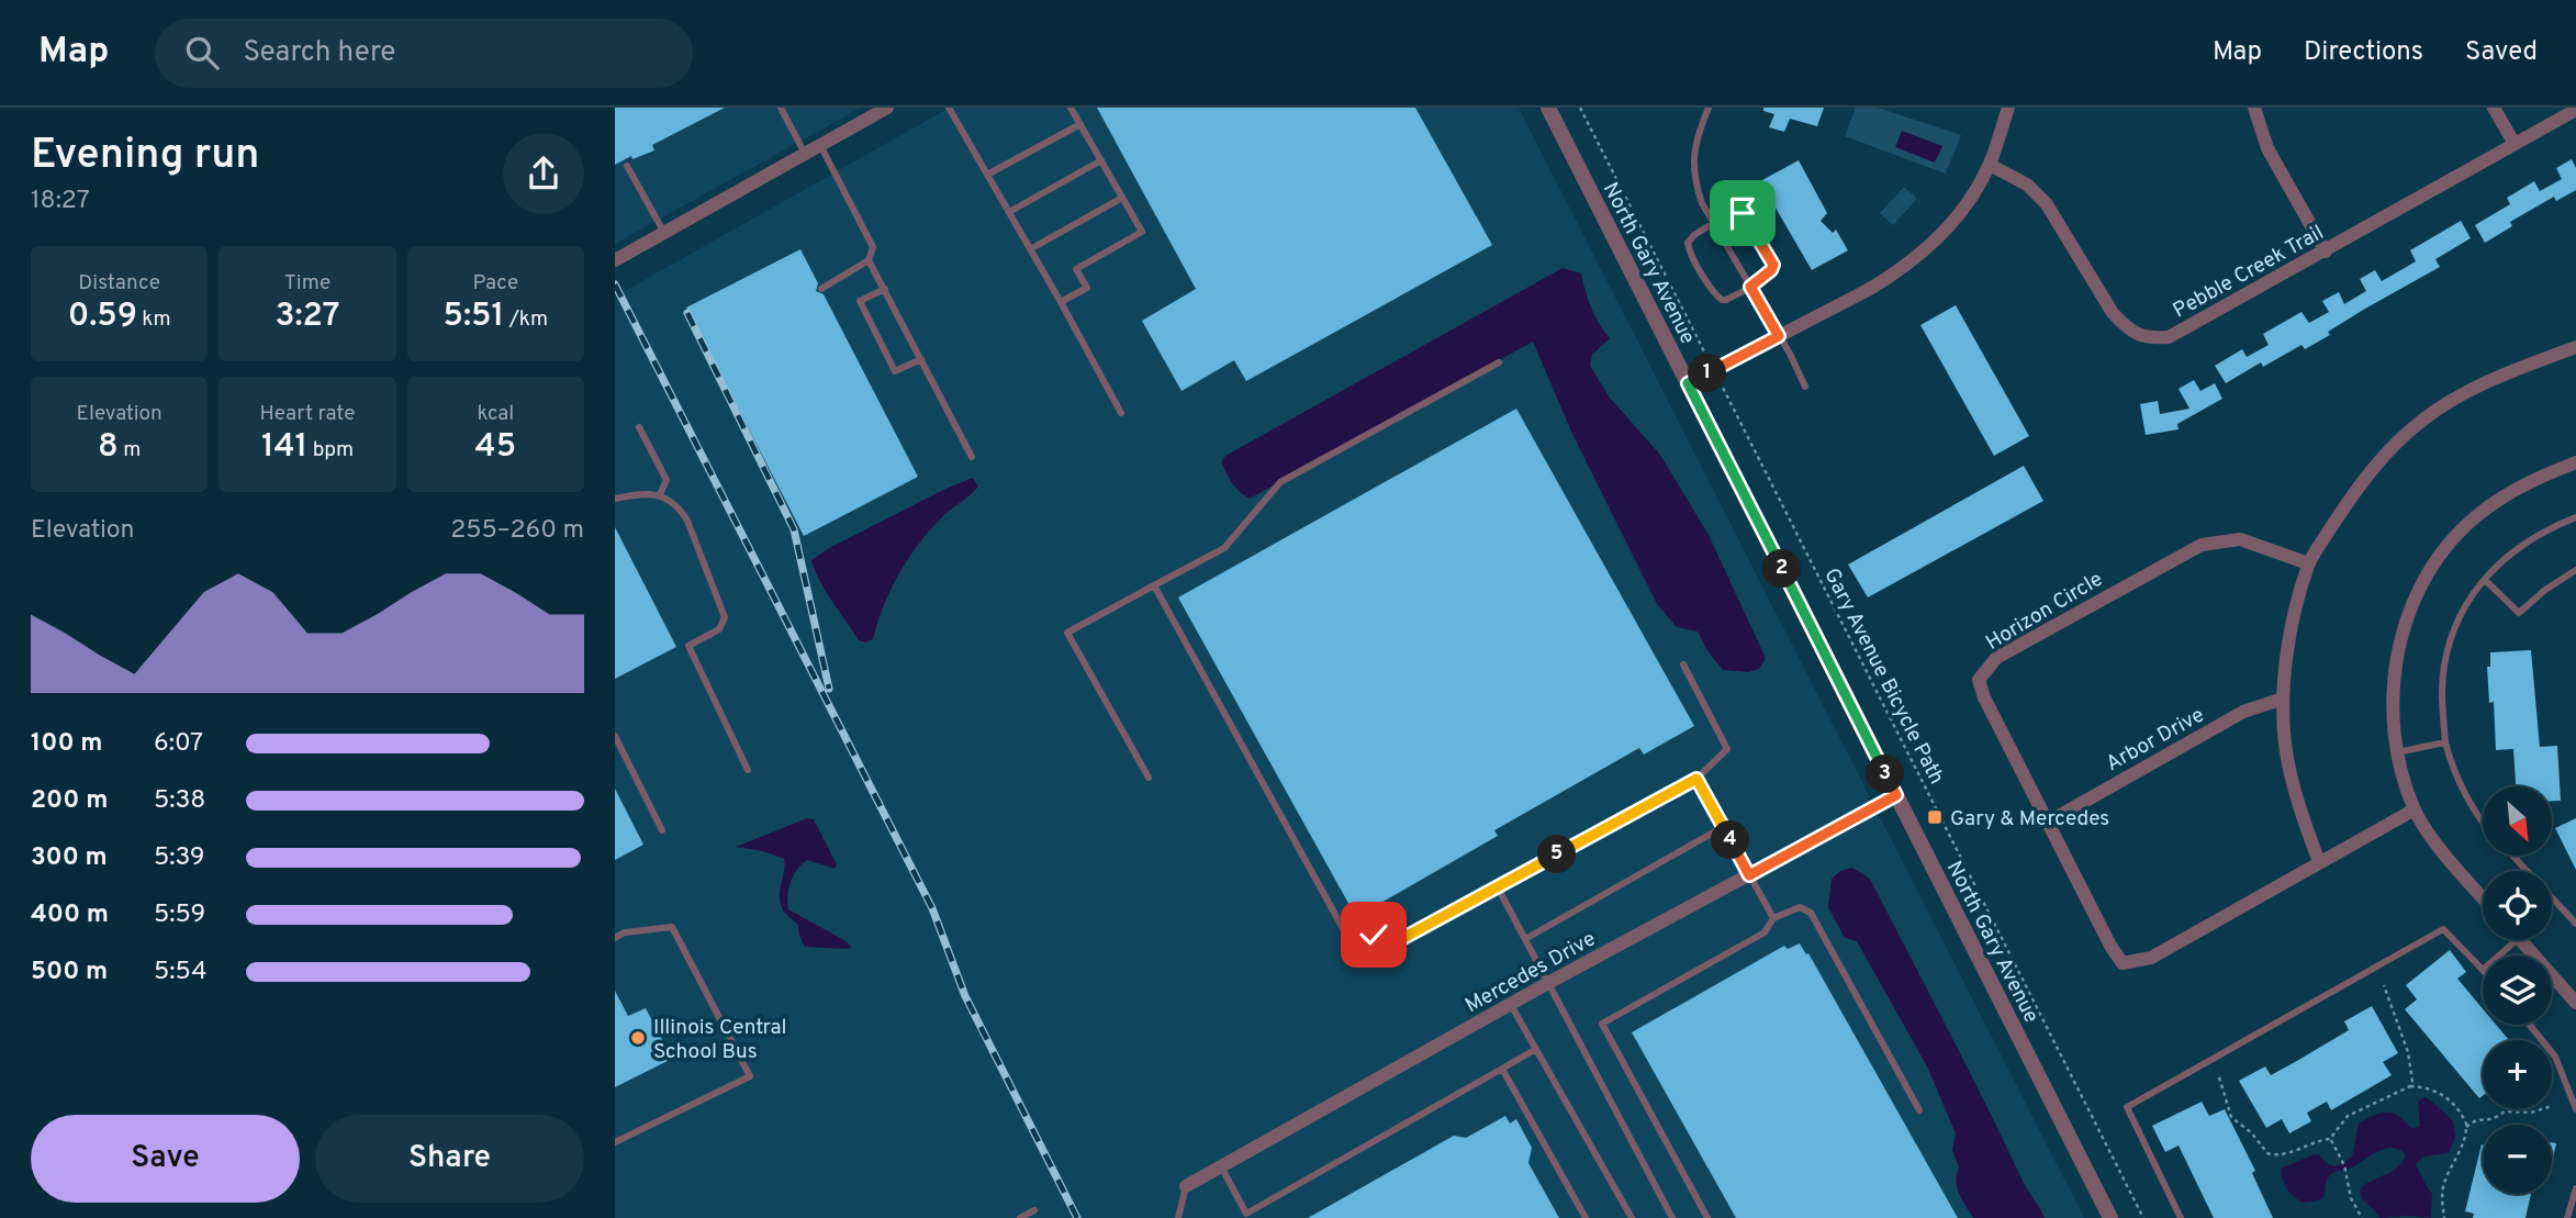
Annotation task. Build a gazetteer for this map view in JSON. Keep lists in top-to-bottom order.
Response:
{
  "streets": {
    "street": [
      "North Gary Avenue",
      "Pebble Creek Trail",
      "Horizon Circle",
      "Arbor Drive",
      "Mercedes Drive"
    ],
    "path": ["Gary Avenue Bicycle Path"]
  },
  "crossings": [
    ["North Gary Avenue", "Mercedes Drive"],
    ["Horizon Circle", "Arbor Drive"]
  ],
  "places": {
    "transit": ["Gary & Mercedes"],
    "other": ["Illinois Central School Bus"]
  },
  "north": "bottom right",
  "page": {
    "header": "Map",
    "search": "Search here",
    "nav": ["Map", "Directions", "Saved"],
    "heading": ["Evening run", "18:27"],
    "stats": [
      ["Distance", "0.59 km"],
      ["Time", "3:27"],
      ["Pace", "5:51 /km"],
      ["Elevation", "8 m"],
      ["Heart rate", "141 bpm"],
      ["kcal", "45"]
    ],
    "pins": [
      "1",
      "2",
      "3",
      "4",
      "5"
    ],
    "chart": ["Elevation", "255–260 m"],
    "list": [
      {
        "name": "100 m",
        "note": "6:07"
      },
      {
        "name": "200 m",
        "note": "5:38"
      },
      {
        "name": "300 m",
        "note": "5:39"
      },
      {
        "name": "400 m",
        "note": "5:59"
      },
      {
        "name": "500 m",
        "note": "5:54"
      }
    ],
    "map_buttons": ["+", "−"],
    "buttons": ["Save", "Share"]
  }
}
